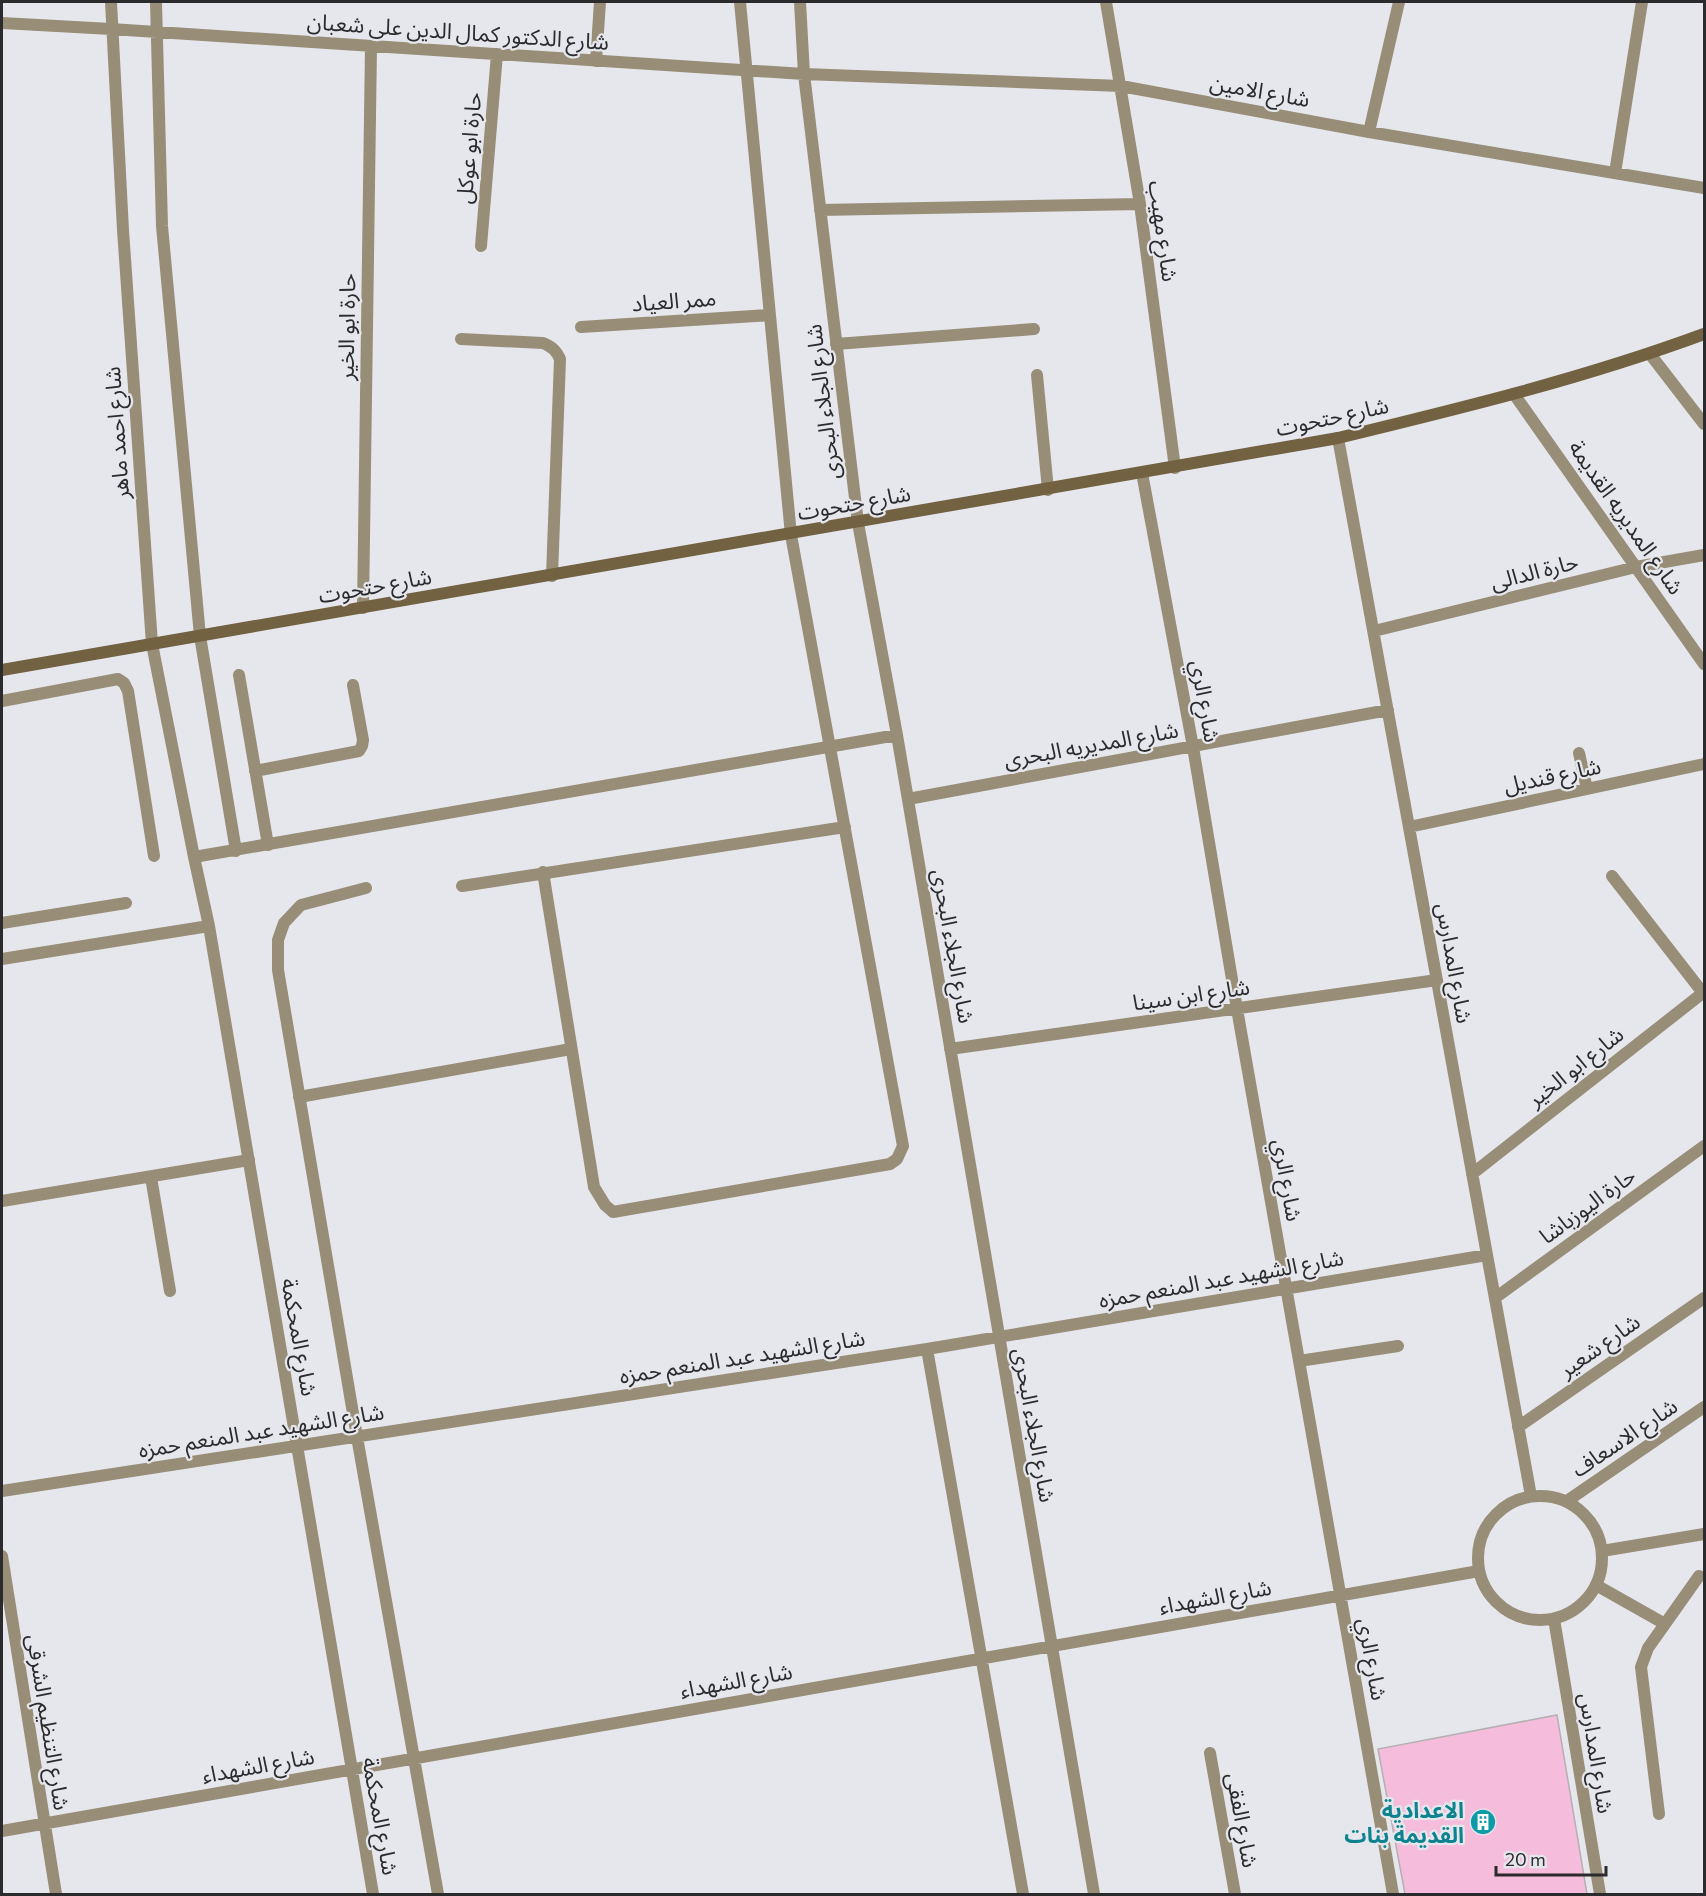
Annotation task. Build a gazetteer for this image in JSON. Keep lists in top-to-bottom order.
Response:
{
  "streets": {
    "main road": ["شارع حتحوت"],
    "street": [
      "شارع الدكتور كمال الدين على شعبان",
      "شارع الامين",
      "حارة ابو عوكل",
      "شارع مهيب",
      "ممر العياد",
      "حارة ابو الخير",
      "شارع الجلاء البحرى",
      "شارع احمد ماهر",
      "شارع المديريه القديمة",
      "حارة الدالى",
      "شارع الري",
      "شارع المديريه البحرى",
      "شارع قنديل",
      "شارع المدارس",
      "شارع ابن سينا",
      "شارع ابو الخير",
      "حارة اليوزباشا",
      "شارع الشهيد عبد المنعم حمزه",
      "شارع المحكمة",
      "شارع شعير",
      "شارع الاسعاف",
      "شارع الشهداء",
      "شارع التنظيم الشرقى",
      "شارع الفقى"
    ]
  },
  "crossings": [
    ["شارع الدكتور كمال الدين على شعبان", "شارع الامين"],
    ["شارع الدكتور كمال الدين على شعبان", "حارة ابو عوكل"],
    ["شارع الدكتور كمال الدين على شعبان", "حارة ابو الخير"],
    ["شارع الدكتور كمال الدين على شعبان", "شارع الجلاء البحرى"],
    ["شارع الدكتور كمال الدين على شعبان", "شارع احمد ماهر"],
    ["شارع الامين", "شارع مهيب"],
    ["شارع الامين", "شارع الجلاء البحرى"],
    ["شارع مهيب", "شارع حتحوت"],
    ["ممر العياد", "شارع الجلاء البحرى"],
    ["حارة ابو الخير", "شارع حتحوت"],
    ["شارع الجلاء البحرى", "شارع حتحوت"],
    ["شارع الجلاء البحرى", "شارع المديريه البحرى"],
    ["شارع الجلاء البحرى", "شارع ابن سينا"],
    ["شارع الجلاء البحرى", "شارع الشهيد عبد المنعم حمزه"],
    ["شارع الجلاء البحرى", "شارع الشهداء"],
    ["شارع حتحوت", "شارع احمد ماهر"],
    ["شارع حتحوت", "شارع المديريه القديمة"],
    ["شارع حتحوت", "شارع الري"],
    ["شارع حتحوت", "شارع المدارس"],
    ["شارع احمد ماهر", "شارع المحكمة"],
    ["شارع المديريه القديمة", "حارة الدالى"],
    ["حارة الدالى", "شارع المدارس"],
    ["شارع الري", "شارع المديريه البحرى"],
    ["شارع الري", "شارع ابن سينا"],
    ["شارع الري", "شارع الشهيد عبد المنعم حمزه"],
    ["شارع الري", "شارع الشهداء"],
    ["شارع المديريه البحرى", "شارع المدارس"],
    ["شارع قنديل", "شارع المدارس"],
    ["شارع المدارس", "شارع ابن سينا"],
    ["شارع المدارس", "شارع ابو الخير"],
    ["شارع المدارس", "حارة اليوزباشا"],
    ["شارع المدارس", "شارع الشهيد عبد المنعم حمزه"],
    ["شارع المدارس", "شارع شعير"],
    ["شارع المدارس", "شارع الاسعاف"],
    ["شارع المدارس", "شارع الشهداء"],
    ["شارع الشهيد عبد المنعم حمزه", "شارع المحكمة"],
    ["شارع المحكمة", "شارع الشهداء"],
    ["شارع الاسعاف", "شارع الشهداء"],
    ["شارع الشهداء", "شارع التنظيم الشرقى"]
  ],
  "places": {
    "building": ["الاعدادية القديمة بنات"]
  },
  "scale_bar": "20 m"
}
